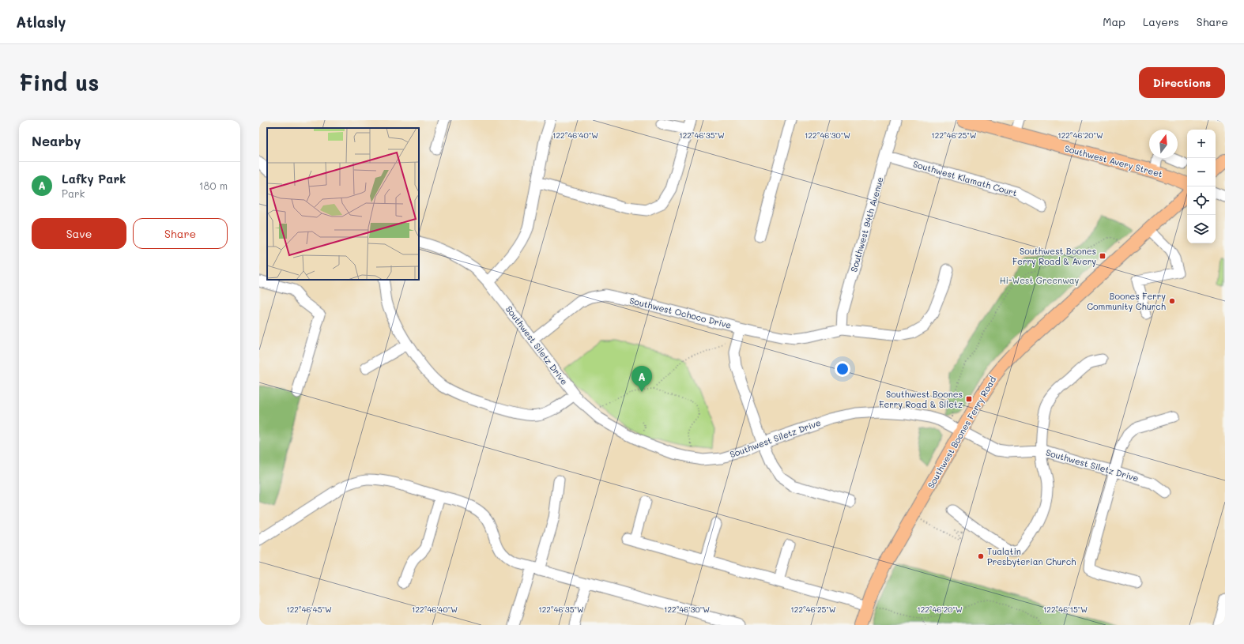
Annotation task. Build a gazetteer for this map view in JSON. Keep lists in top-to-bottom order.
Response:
{
  "streets": {
    "main road": ["Southwest Avery Street", "Southwest Boones Ferry Road"],
    "street": [
      "Southwest Klamath Court",
      "Southwest 94th Avenue",
      "Southwest Ochoco Drive",
      "Southwest Siletz Drive"
    ]
  },
  "crossings": [
    ["Southwest Klamath Court", "Southwest 94th Avenue"],
    ["Southwest 94th Avenue", "Southwest Ochoco Drive"],
    ["Southwest Ochoco Drive", "Southwest Siletz Drive"],
    ["Southwest Siletz Drive", "Southwest Boones Ferry Road"]
  ],
  "parks": ["Hi-West Greenway"],
  "places": {
    "transit": ["Southwest Boones Ferry Road & Avery", "Southwest Boones Ferry Road & Siletz"],
    "other": ["Boones Ferry Community Church", "Tualatin Presbyterian Church"]
  },
  "north": "top",
  "page": {
    "header": "Atlasly",
    "nav": ["Map", "Layers", "Share"],
    "buttons": [
      "Directions",
      ["Save", "Share"]
    ],
    "title": "Find us",
    "heading": "Nearby",
    "map_buttons": ["+", "−"],
    "list": [
      {
        "mark": "A",
        "name": "Lafky Park",
        "note": "Park",
        "value": "180 m"
      }
    ],
    "pins": "A"
  },
  "coordinates": [
    "122°46'40\"W",
    "122°46'35\"W",
    "122°46'30\"W",
    "122°46'25\"W",
    "122°46'20\"W",
    "122°46'45\"W",
    "122°46'15\"W"
  ]
}
